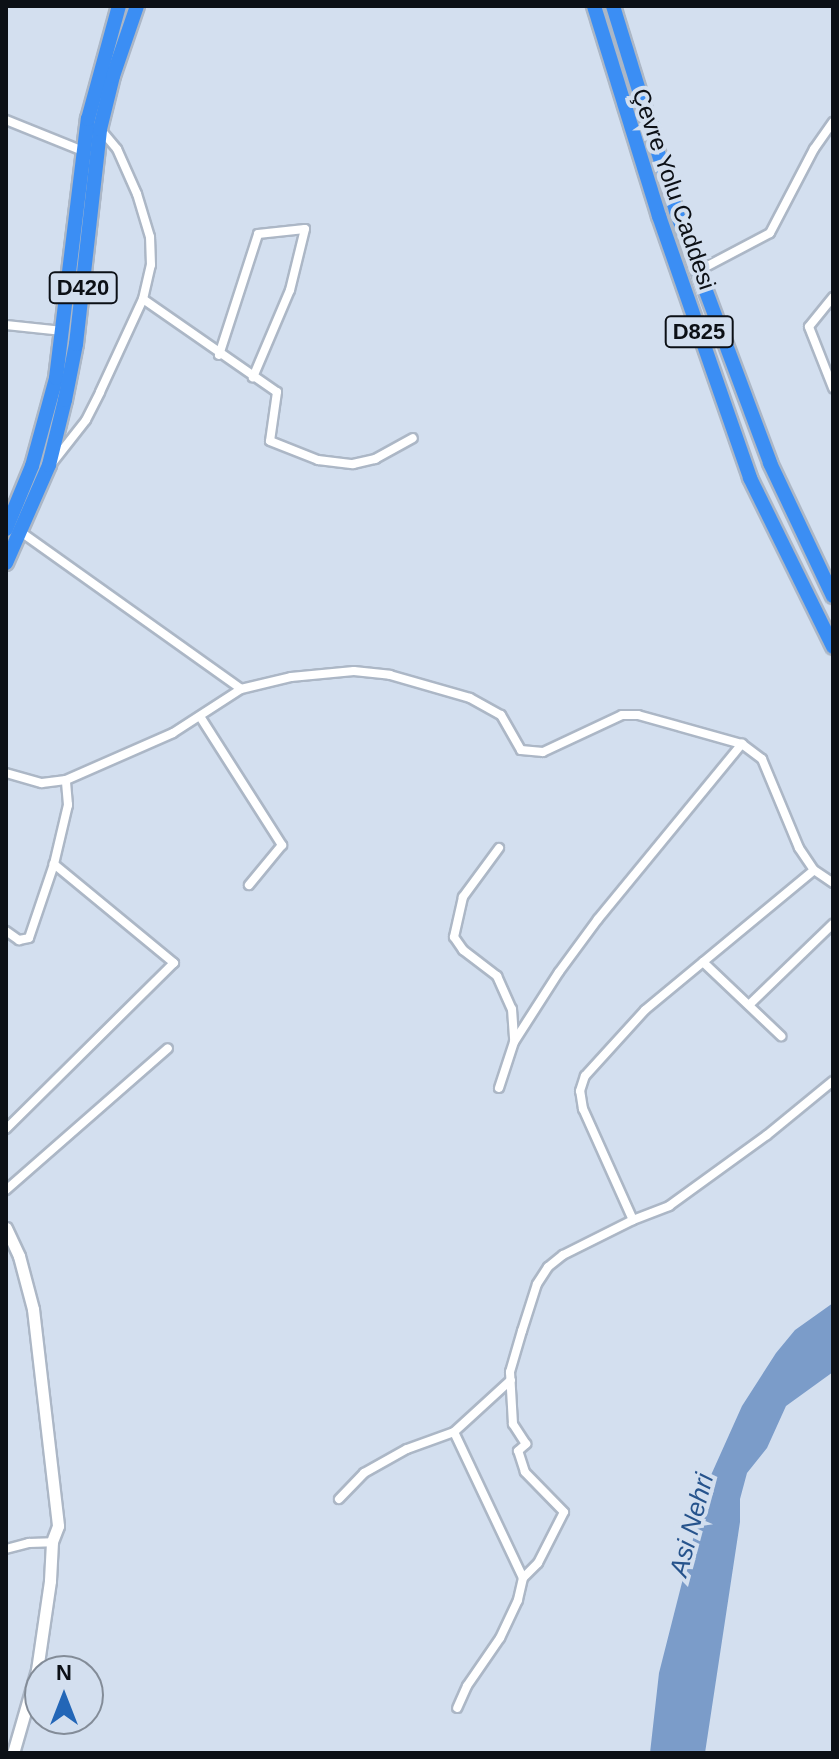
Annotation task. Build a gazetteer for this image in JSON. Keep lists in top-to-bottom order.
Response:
{
  "streets": {
    "highway": ["Çevre Yolu Caddesi", "D420", "D825"]
  },
  "water": ["Asi Nehri"],
  "north": "top"
}
